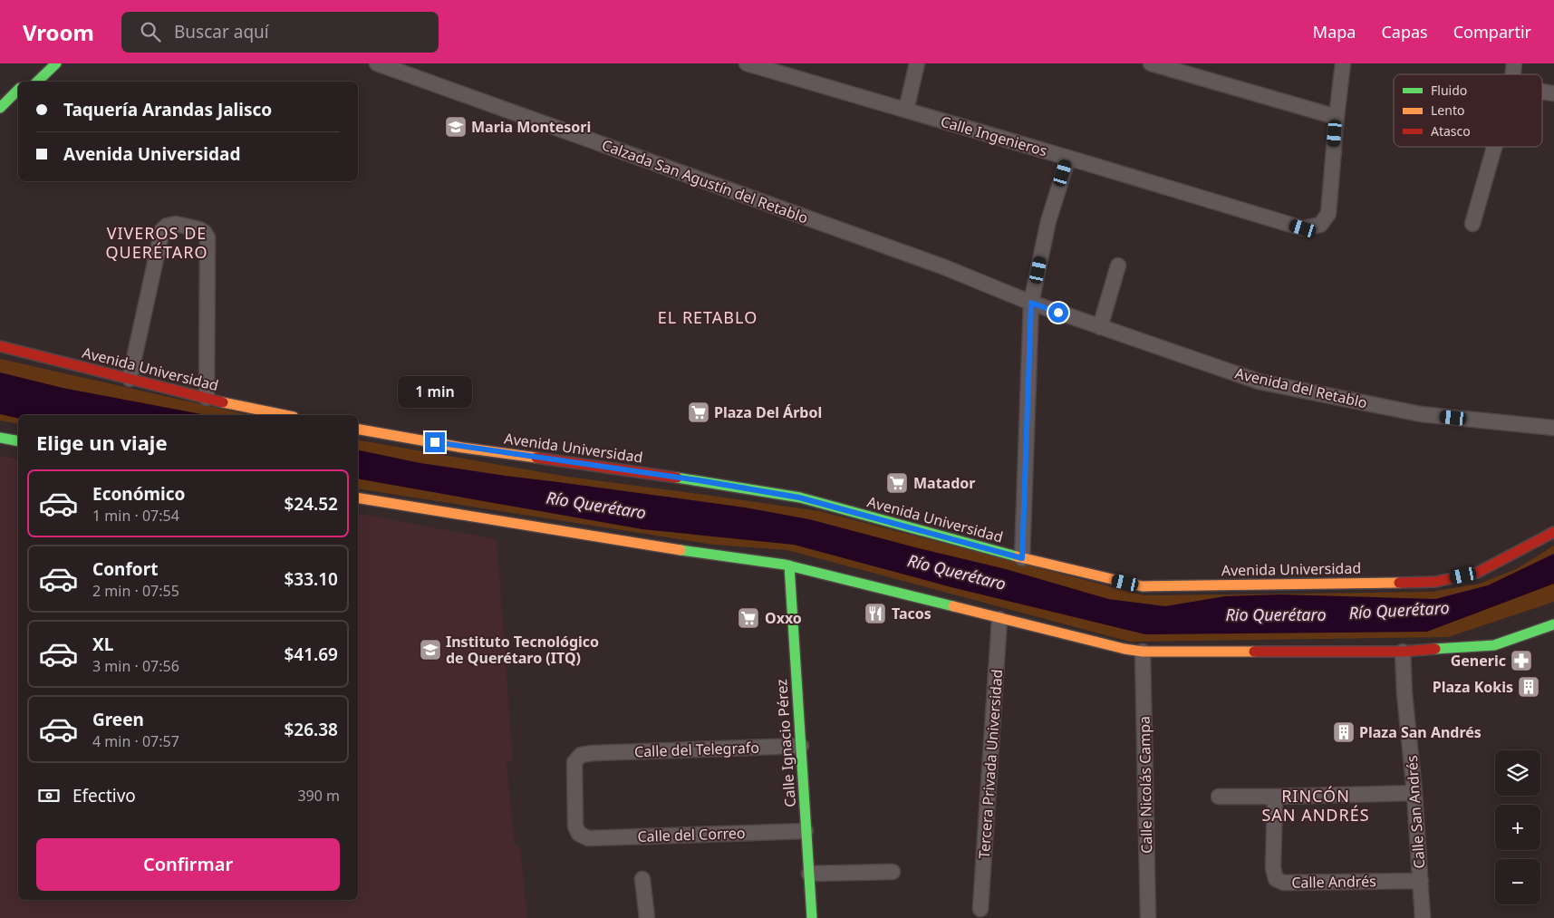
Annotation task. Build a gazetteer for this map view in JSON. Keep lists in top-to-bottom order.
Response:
{
  "streets": {
    "main road": ["Avenida Universidad", "Calle Ignacio Pérez"],
    "street": [
      "Calle Ingenieros",
      "Calzada San Agustín del Retablo",
      "Avenida del Retablo",
      "Calle del Telegrafo",
      "Tercera Privada Universidad",
      "Calle Nicolás Campa",
      "Calle San Andrés",
      "Calle del Correo",
      "Calle Andrés"
    ]
  },
  "crossings": [
    ["Calzada San Agustín del Retablo", "Avenida del Retablo"],
    ["Calle Ignacio Pérez", "Calle del Telegrafo"],
    ["Calle Ignacio Pérez", "Calle del Correo"],
    ["Calle del Telegrafo", "Calle del Correo"],
    ["Calle San Andrés", "Calle Andrés"]
  ],
  "districts": ["VIVEROS DE QUERÉTARO", "EL RETABLO", "RINCÓN SAN ANDRÉS"],
  "water": ["Río Querétaro", "Rio Querétaro"],
  "places": {
    "school or university": ["Maria Montesori", "Instituto Tecnológico de Querétaro (ITQ)"],
    "supermarket": ["Plaza Del Árbol", "Matador", "Oxxo"],
    "restaurant": ["Tacos"],
    "pharmacy": ["Generic"],
    "building": ["Plaza Kokis", "Plaza San Andrés"]
  },
  "legend": ["Fluido", "Lento", "Atasco"],
  "page": {
    "header": "Vroom",
    "search": "Buscar aquí",
    "nav": ["Mapa", "Capas", "Compartir"],
    "banner": ["Taquería Arandas Jalisco", "Avenida Universidad"],
    "bubble": "1 min",
    "heading": "Elige un viaje",
    "list": [
      {
        "name": "Económico",
        "note": "1 min · 07:54",
        "value": "$24.52"
      },
      {
        "name": "Confort",
        "note": "2 min · 07:55",
        "value": "$33.10"
      },
      {
        "name": "XL",
        "note": "3 min · 07:56",
        "value": "$41.69"
      },
      {
        "name": "Green",
        "note": "4 min · 07:57",
        "value": "$26.38"
      }
    ],
    "map_buttons": ["+", "−"],
    "pay": ["Efectivo", "390 m"],
    "buttons": "Confirmar"
  }
}
